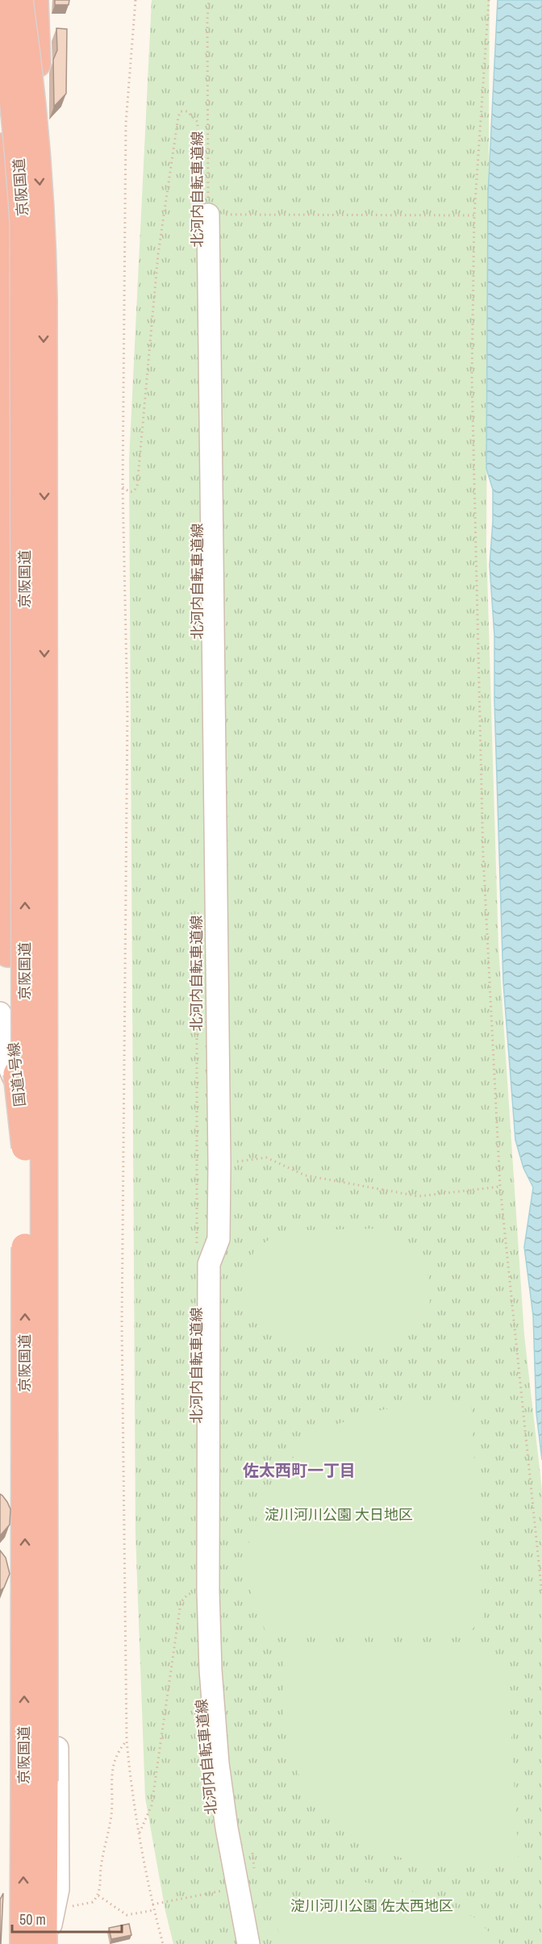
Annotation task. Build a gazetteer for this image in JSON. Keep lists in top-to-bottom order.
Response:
{
  "streets": {
    "highway": ["京阪国道", "国道1号線"],
    "street": ["北河内自転車道線"]
  },
  "crossings": [
    ["京阪国道", "国道1号線"]
  ],
  "districts": ["佐太西町一丁目"],
  "parks": ["淀川河川公園 大日地区", "淀川河川公園 佐太西地区"],
  "scale_bar": "50 m"
}
